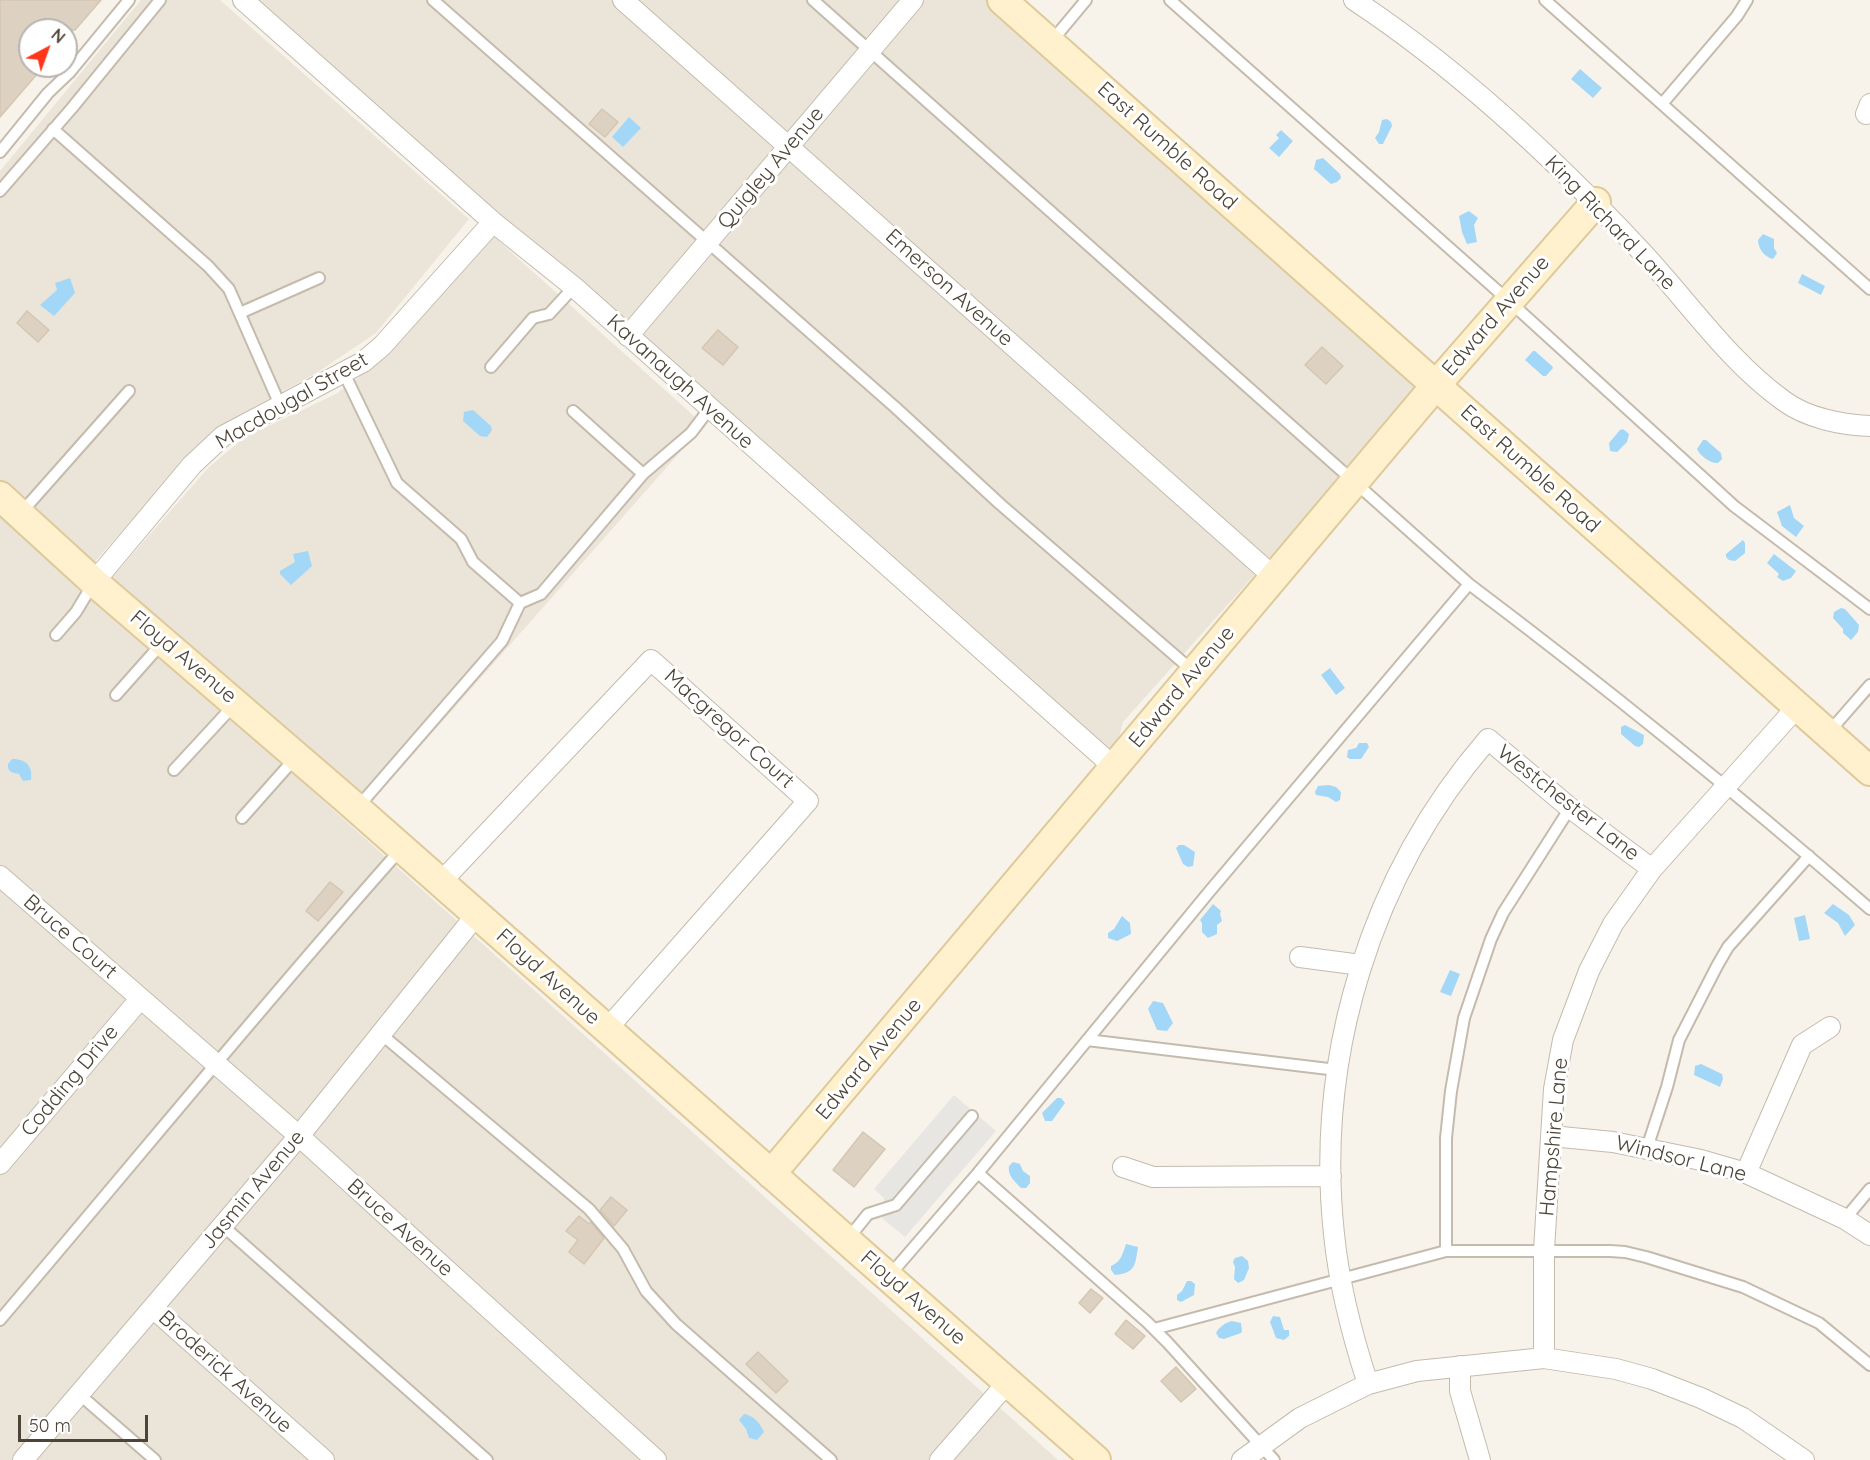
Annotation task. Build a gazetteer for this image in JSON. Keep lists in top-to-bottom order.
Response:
{
  "streets": {
    "street": [
      "East Rumble Road",
      "Quigley Avenue",
      "King Richard Lane",
      "Emerson Avenue",
      "Edward Avenue",
      "Kavanaugh Avenue",
      "Macdougal Street",
      "Floyd Avenue",
      "Macgregor Court",
      "Westchester Lane",
      "Bruce Court",
      "Codding Drive",
      "Hampshire Lane",
      "Windsor Lane",
      "Jasmin Avenue",
      "Bruce Avenue",
      "Broderick Avenue"
    ]
  },
  "crossings": [
    ["East Rumble Road", "Edward Avenue"],
    ["East Rumble Road", "Hampshire Lane"],
    ["Quigley Avenue", "Emerson Avenue"],
    ["Quigley Avenue", "Kavanaugh Avenue"],
    ["King Richard Lane", "Edward Avenue"],
    ["Emerson Avenue", "Edward Avenue"],
    ["Edward Avenue", "Kavanaugh Avenue"],
    ["Edward Avenue", "Floyd Avenue"],
    ["Kavanaugh Avenue", "Macdougal Street"],
    ["Macdougal Street", "Floyd Avenue"],
    ["Floyd Avenue", "Macgregor Court"],
    ["Floyd Avenue", "Jasmin Avenue"],
    ["Westchester Lane", "Hampshire Lane"],
    ["Bruce Court", "Codding Drive"],
    ["Bruce Court", "Bruce Avenue"],
    ["Codding Drive", "Bruce Avenue"],
    ["Hampshire Lane", "Windsor Lane"],
    ["Jasmin Avenue", "Bruce Avenue"],
    ["Jasmin Avenue", "Broderick Avenue"]
  ],
  "scale_bar": "50 m",
  "north": "top right"
}
